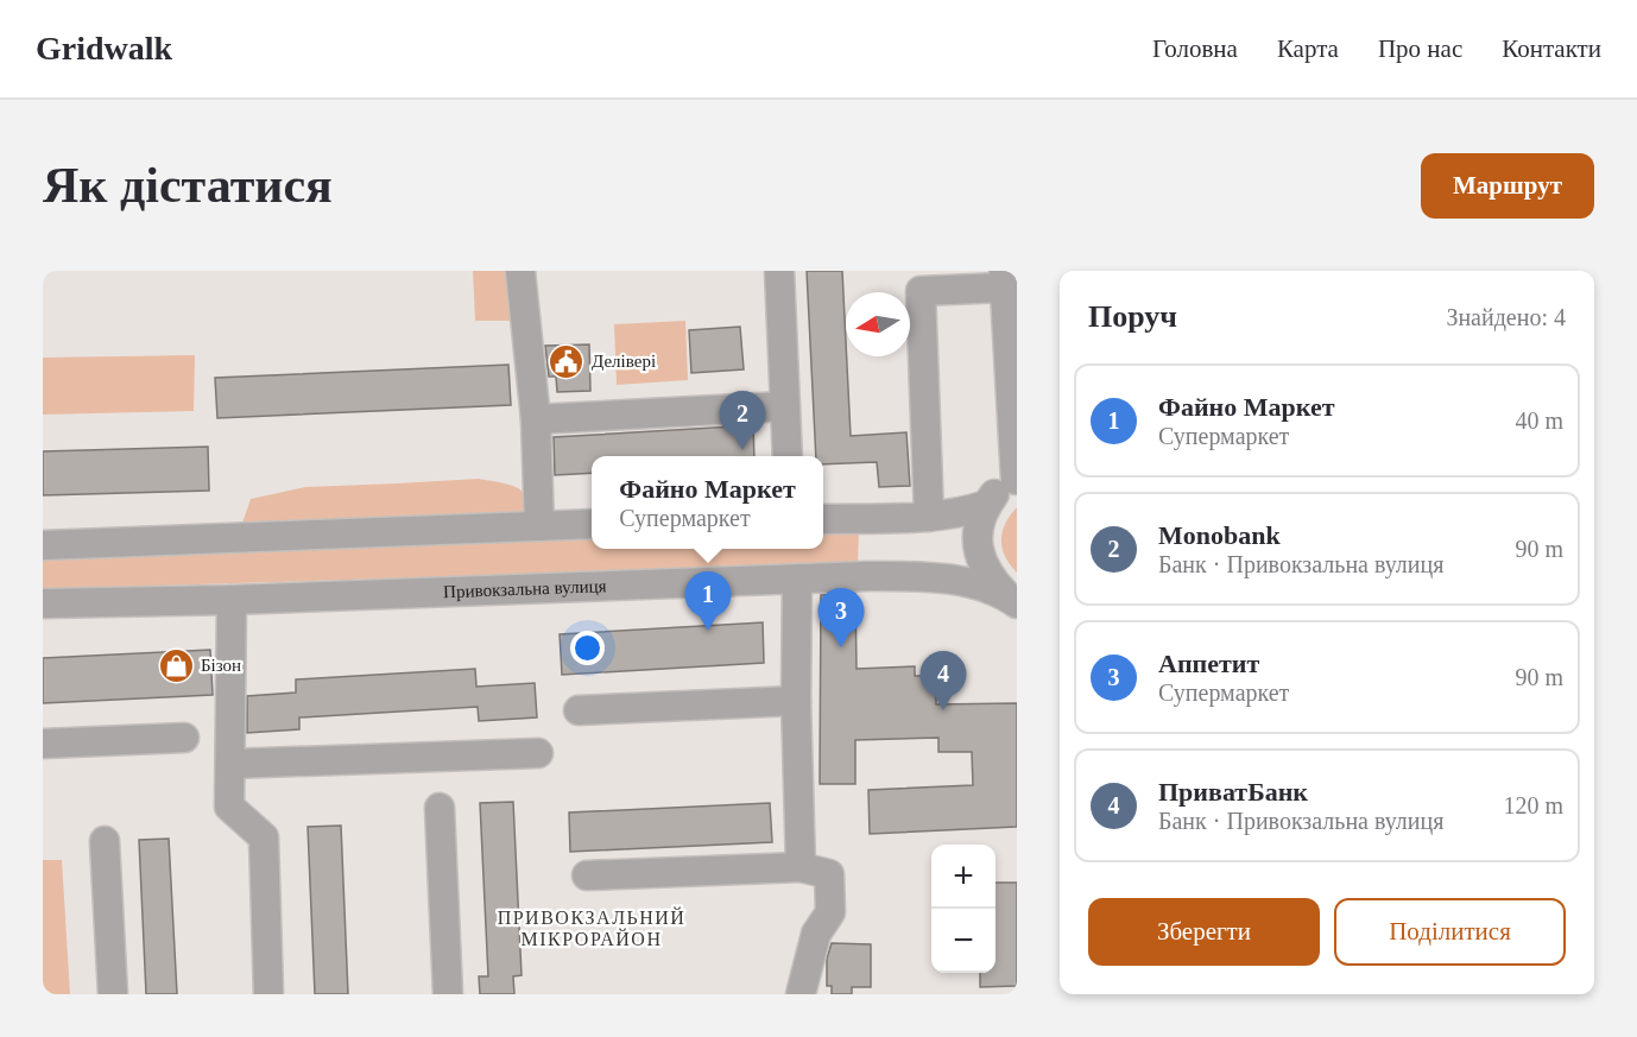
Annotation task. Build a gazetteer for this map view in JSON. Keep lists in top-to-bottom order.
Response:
{
  "streets": {
    "street": ["Привокзальна вулиця"]
  },
  "districts": ["ПРИВОКЗАЛЬНИЙ МІКРОРАЙОН"],
  "places": {
    "public building": ["Делівері"],
    "shop": ["Бізон"]
  },
  "north": "left",
  "page": {
    "header": "Gridwalk",
    "nav": [
      "Головна",
      "Карта",
      "Про нас",
      "Контакти"
    ],
    "buttons": [
      "Маршрут",
      ["Зберегти", "Поділитися"]
    ],
    "title": "Як дістатися",
    "heading": ["Поруч", "Знайдено: 4"],
    "list": [
      {
        "mark": "1",
        "name": "Файно Маркет",
        "note": "Супермаркет",
        "value": "40 m"
      },
      {
        "mark": "2",
        "name": "Monobank",
        "note": "Банк · Привокзальна вулиця",
        "value": "90 m"
      },
      {
        "mark": "3",
        "name": "Аппетит",
        "note": "Супермаркет",
        "value": "90 m"
      },
      {
        "mark": "4",
        "name": "ПриватБанк",
        "note": "Банк · Привокзальна вулиця",
        "value": "120 m"
      }
    ],
    "pins": [
      "2",
      "1",
      "3",
      "4"
    ],
    "popup": ["Файно Маркет", "Супермаркет"],
    "map_buttons": ["+", "−"]
  }
}
